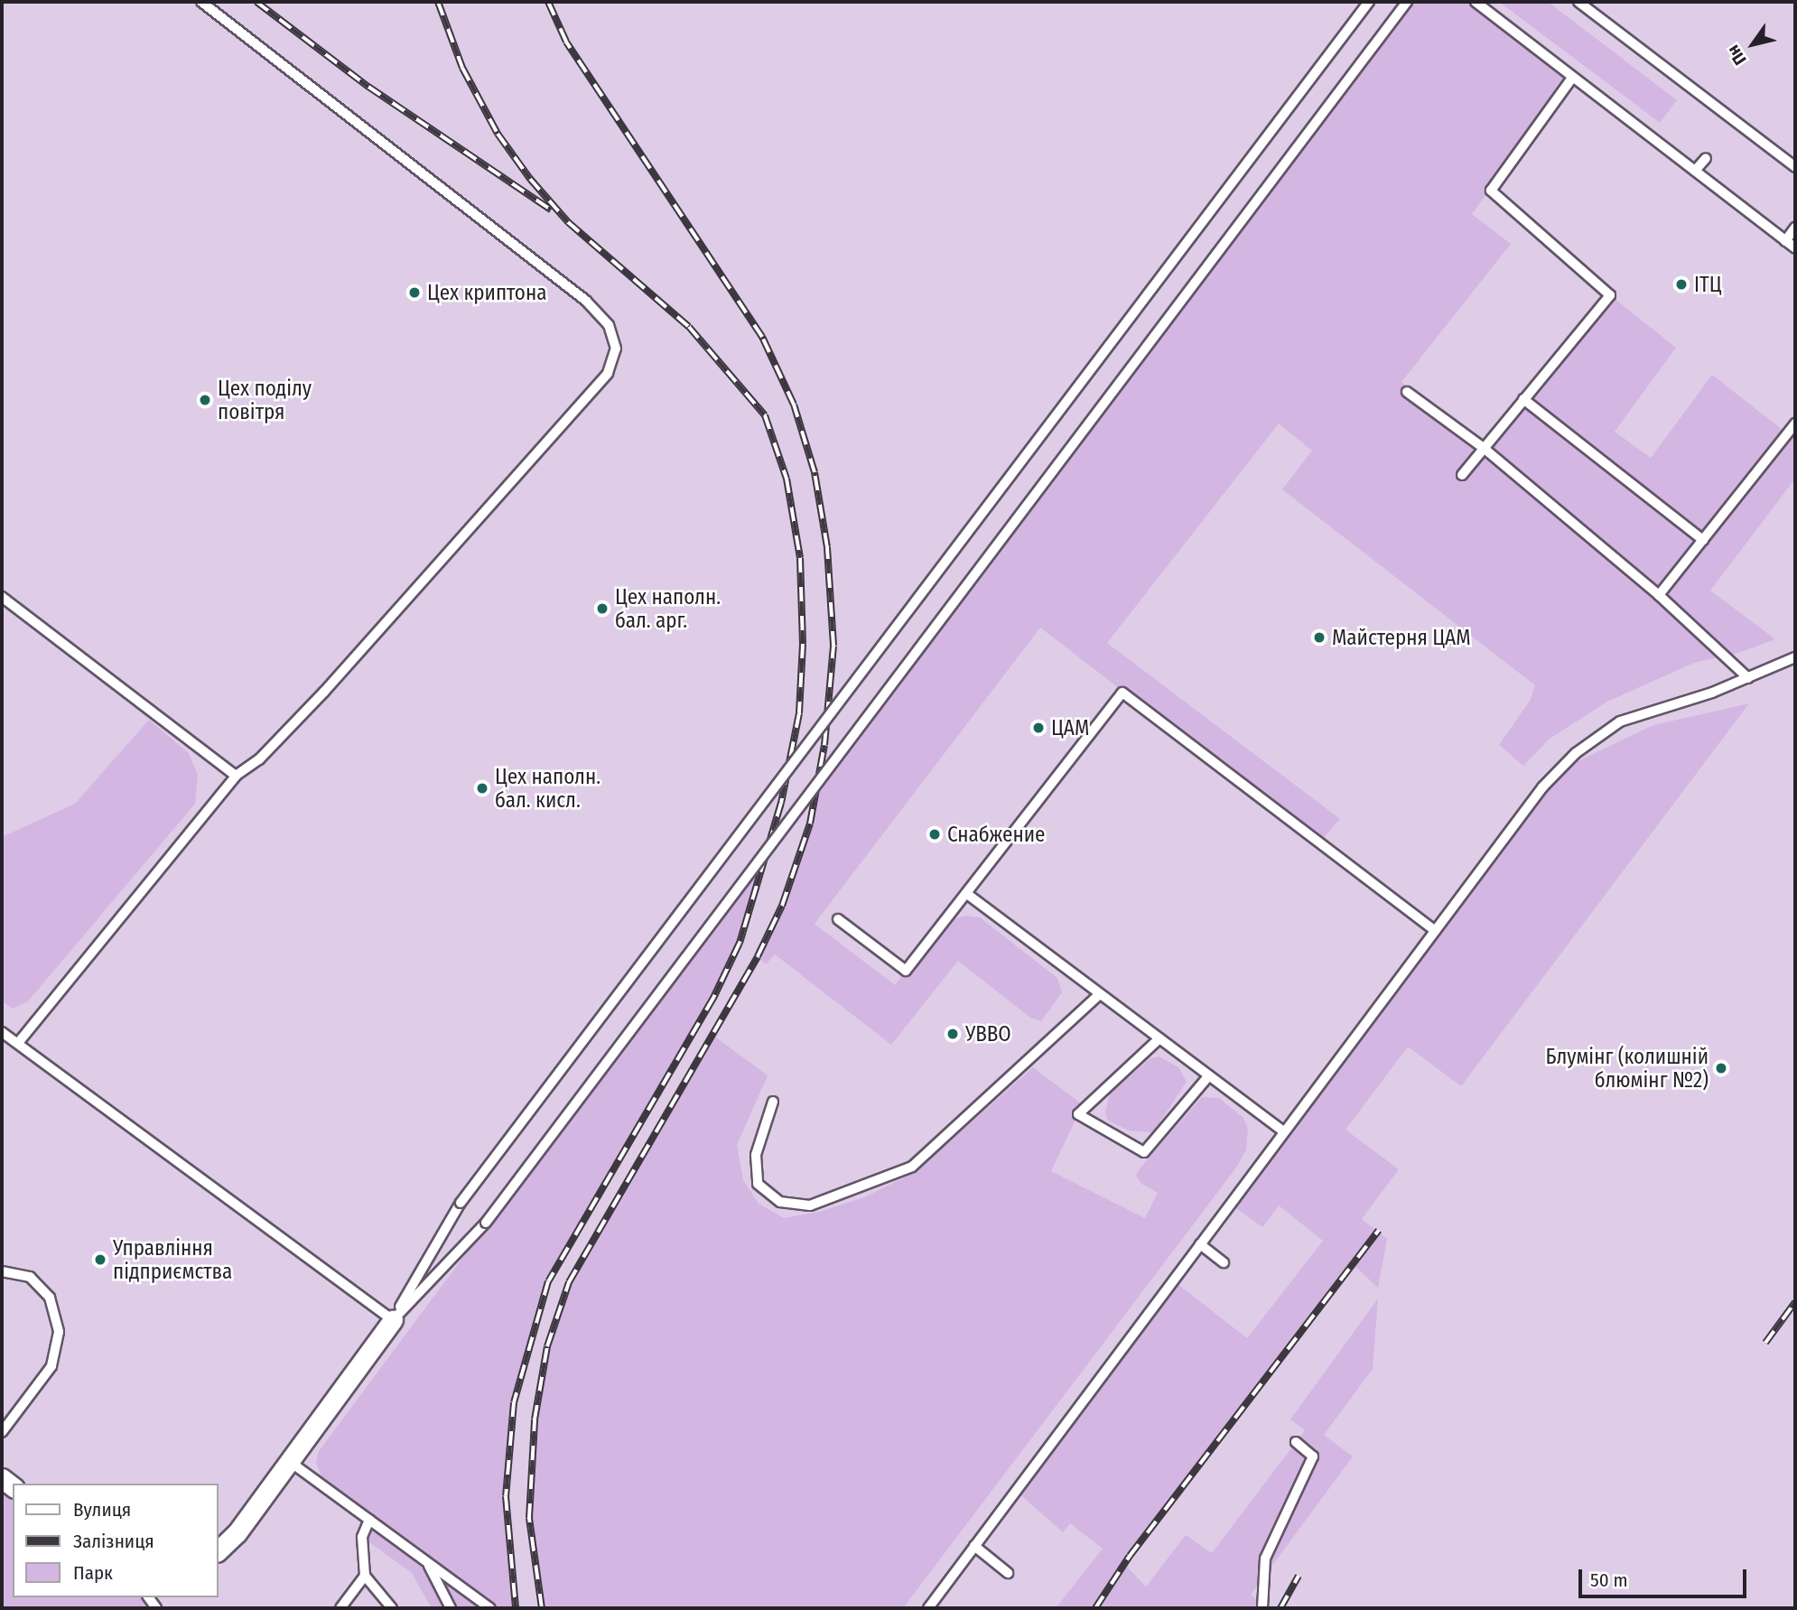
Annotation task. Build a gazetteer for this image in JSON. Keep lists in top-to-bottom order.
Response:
{
  "places": [
    "ІТЦ",
    "Цех криптона",
    "Цех поділу повітря",
    "Цех наполн. бал. арг.",
    "Майстерня ЦАМ",
    "ЦАМ",
    "Цех наполн. бал. кисл.",
    "Снабжение",
    "УВВО",
    "Блумінг (колишній блюмінг №2)",
    "Управління підприємства"
  ],
  "legend": ["Вулиця", "Залізниця", "Парк"],
  "scale_bar": "50 m",
  "north": "bottom left"
}
